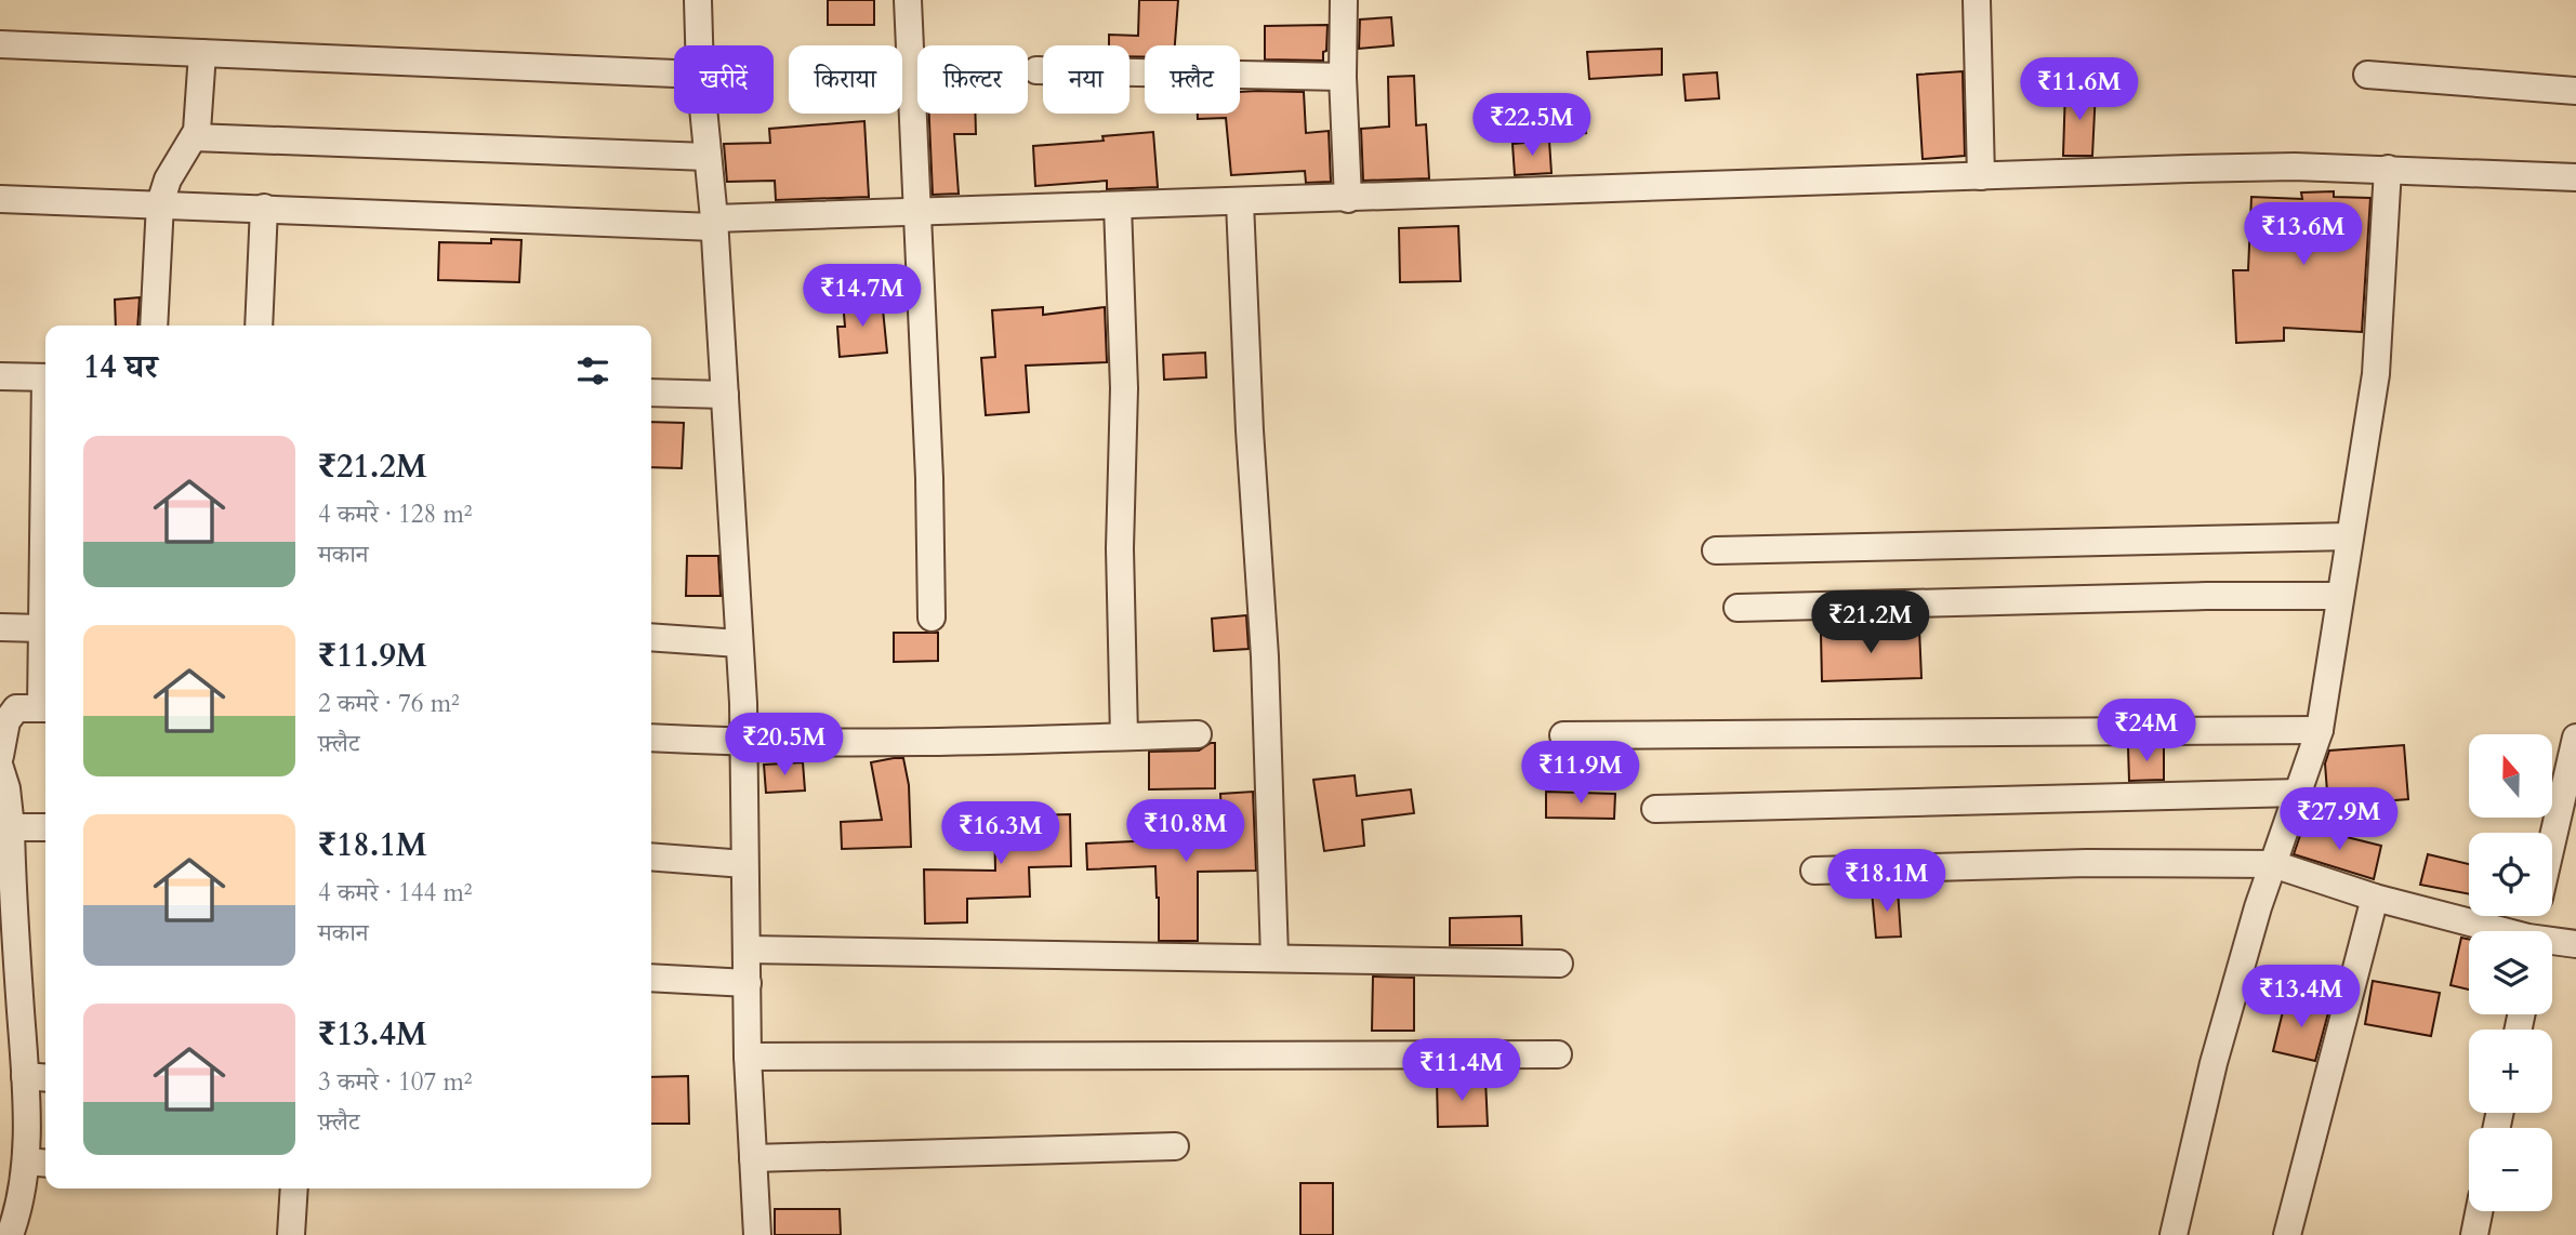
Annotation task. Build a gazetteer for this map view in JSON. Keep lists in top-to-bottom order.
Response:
{
  "north": "top",
  "page": {
    "chip": [
      "खरीदें",
      "किराया",
      "फ़िल्टर",
      "नया",
      "फ़्लैट"
    ],
    "price": [
      "₹11.6M",
      "₹22.5M",
      "₹13.6M",
      "₹14.7M",
      "₹21.2M",
      "₹24M",
      "₹20.5M",
      "₹11.9M",
      "₹27.9M",
      "₹10.8M",
      "₹16.3M",
      "₹18.1M",
      "₹13.4M",
      "₹11.4M"
    ],
    "heading": "14 घर",
    "list": [
      {
        "name": "₹21.2M",
        "note": "4 कमरे · 128 m² · मकान"
      },
      {
        "name": "₹11.9M",
        "note": "2 कमरे · 76 m² · फ़्लैट"
      },
      {
        "name": "₹18.1M",
        "note": "4 कमरे · 144 m² · मकान"
      },
      {
        "name": "₹13.4M",
        "note": "3 कमरे · 107 m² · फ़्लैट"
      }
    ],
    "map_buttons": ["+", "−"]
  }
}
